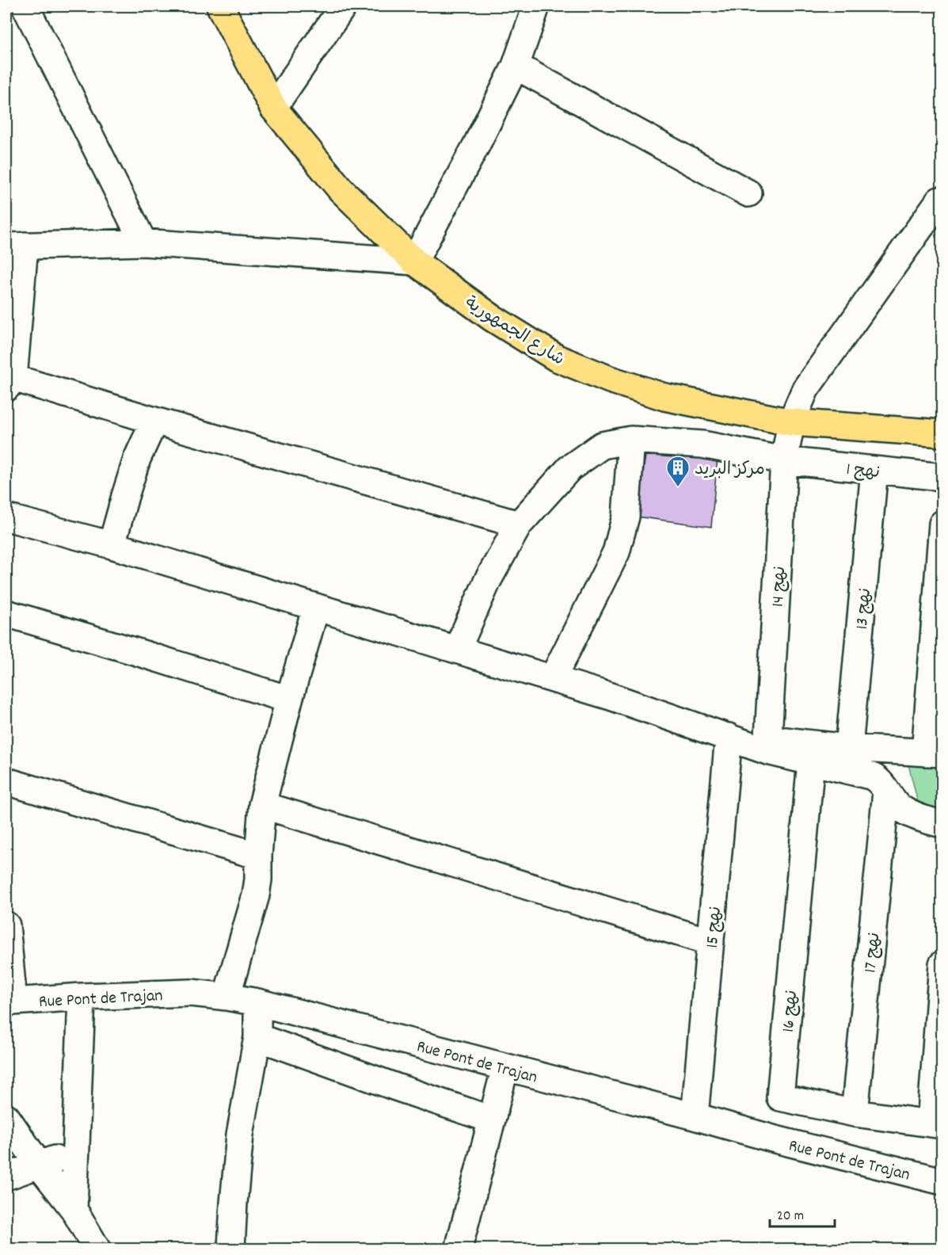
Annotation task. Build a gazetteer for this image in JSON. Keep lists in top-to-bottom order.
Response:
{
  "streets": {
    "main road": ["شارع الجمهورية"],
    "street": [
      "نهج 1",
      "نهج 14",
      "نهج 13",
      "نهج 15",
      "نهج 17",
      "Rue Pont de Trajan",
      "نهج 16"
    ]
  },
  "crossings": [
    ["شارع الجمهورية", "نهج 14"],
    ["نهج 1", "نهج 14"],
    ["نهج 1", "نهج 13"],
    ["نهج 15", "Rue Pont de Trajan"],
    ["Rue Pont de Trajan", "نهج 16"]
  ],
  "places": {
    "building": ["مركز البريد"]
  },
  "scale_bar": "20 m"
}
